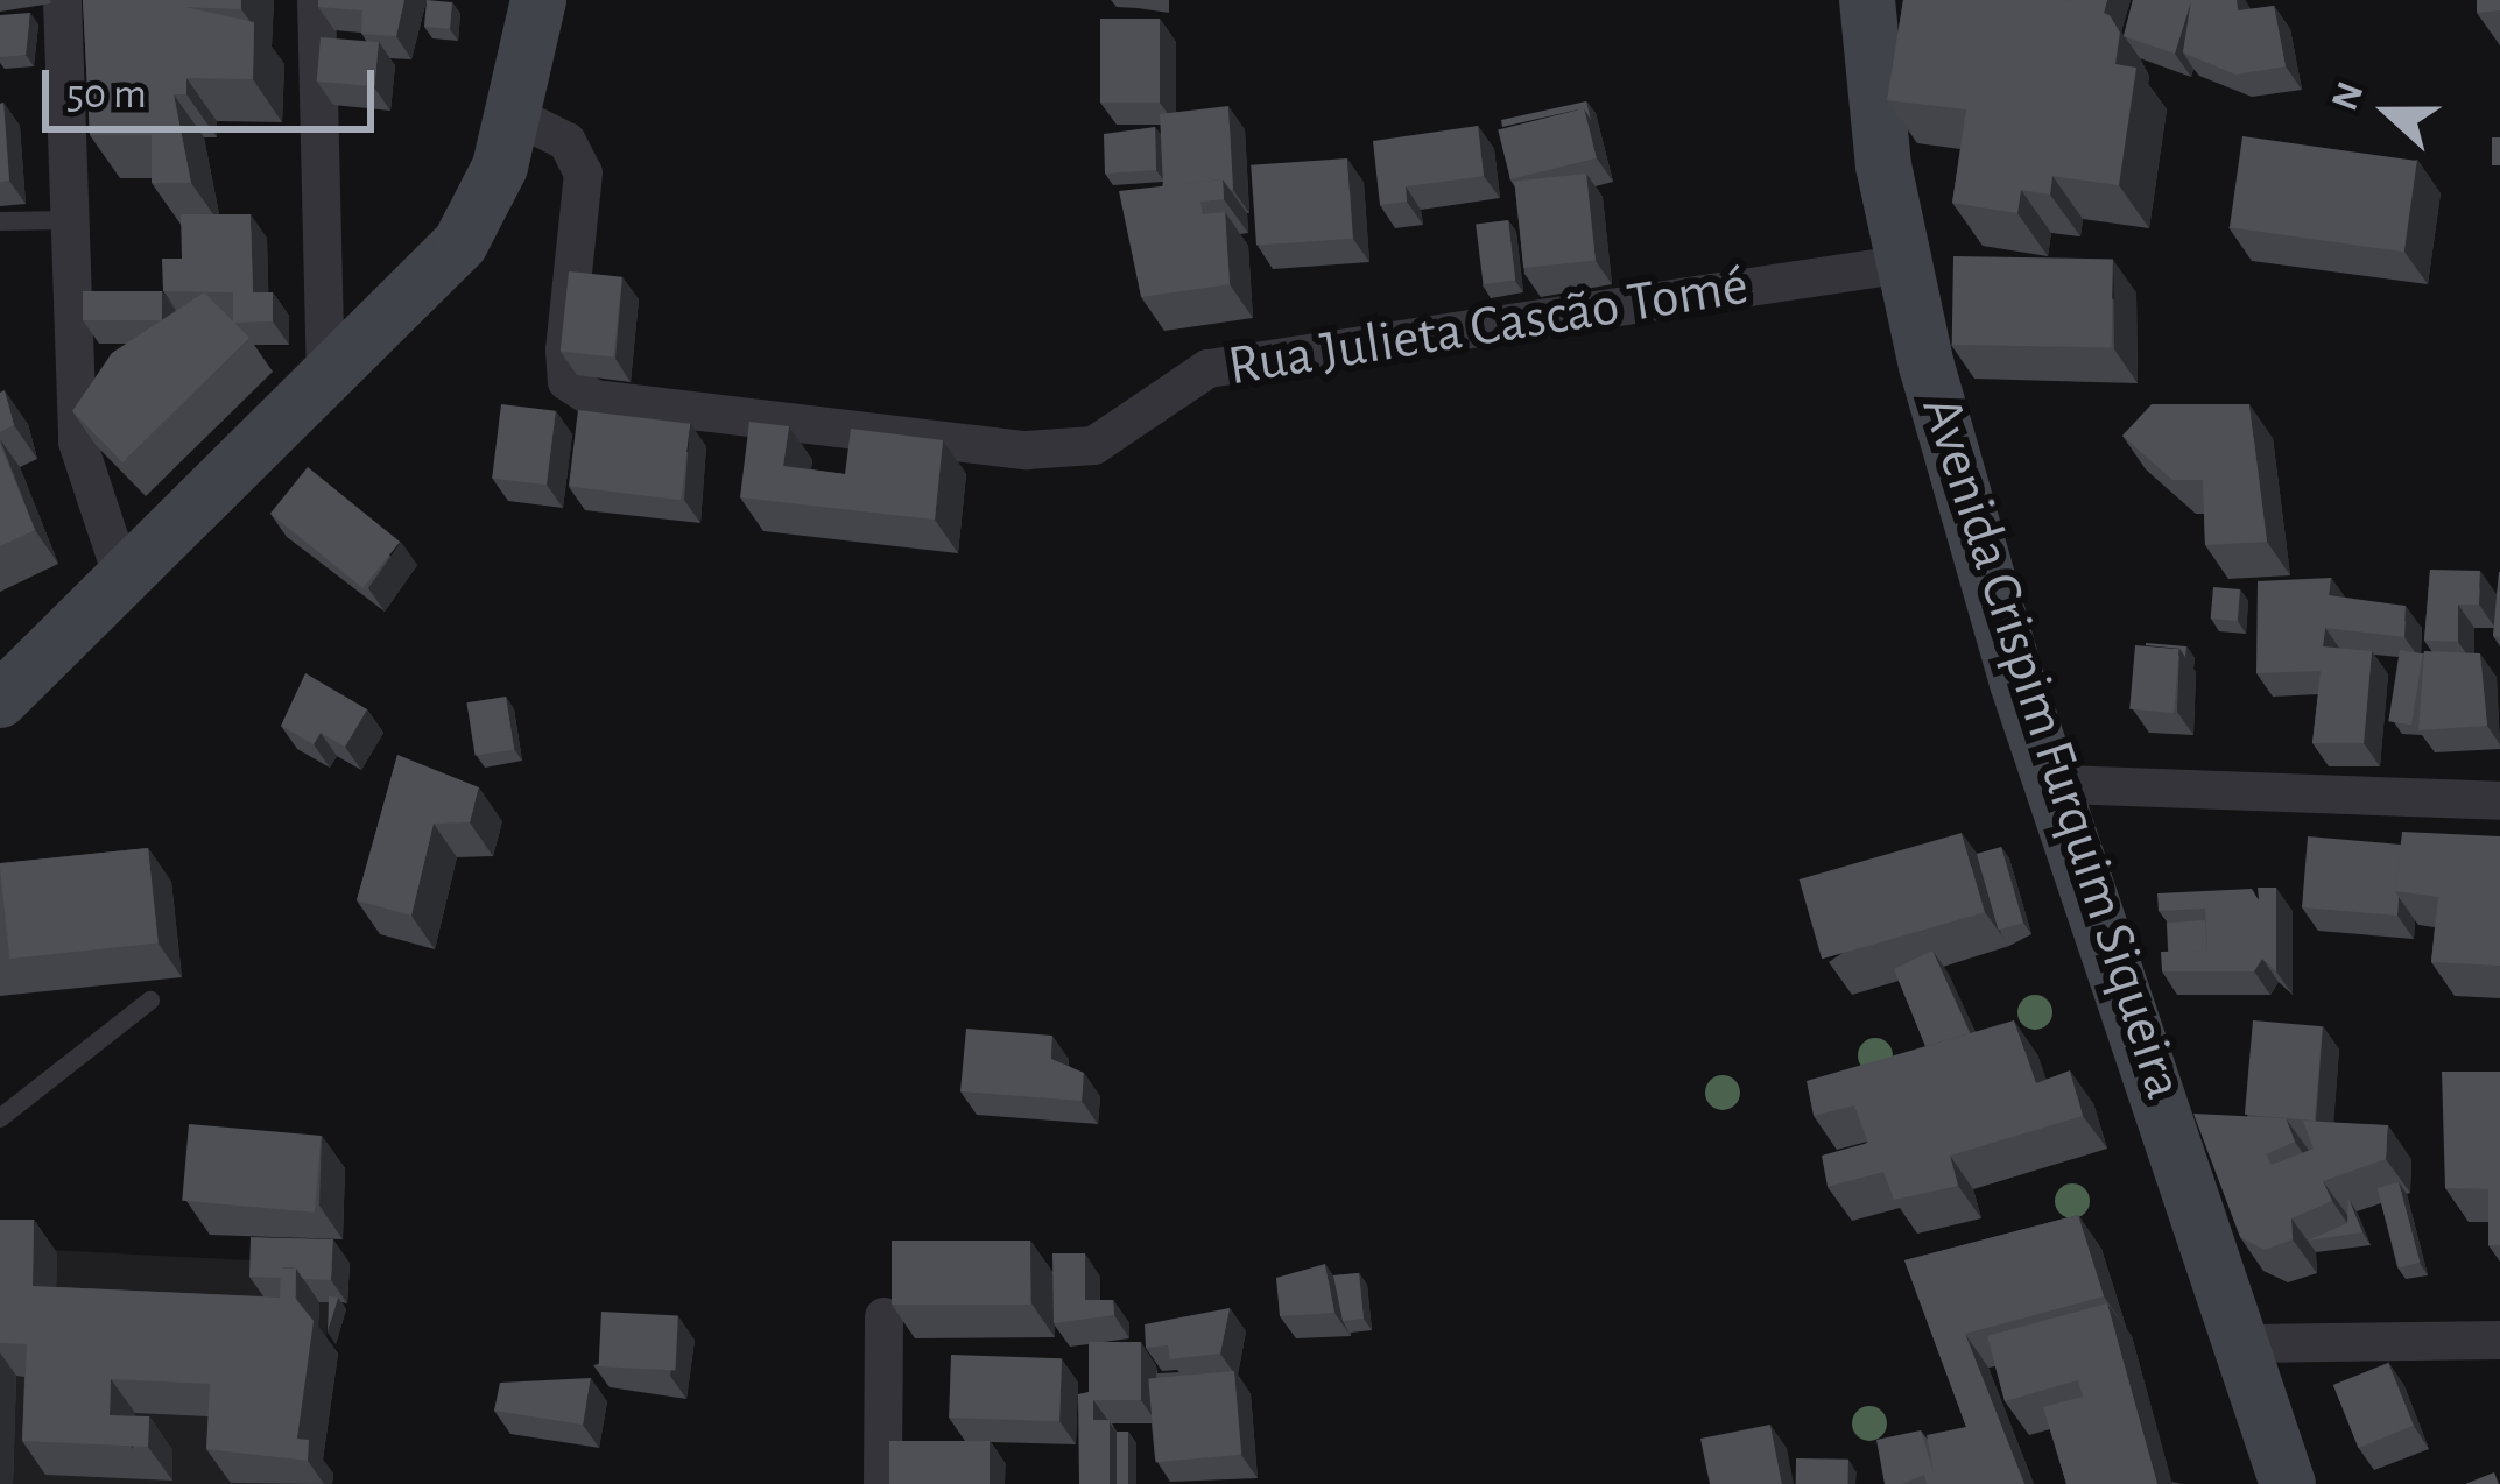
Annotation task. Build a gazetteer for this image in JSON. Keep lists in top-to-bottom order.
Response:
{
  "streets": {
    "main road": ["Avenida Crispim Furquim Siqueira"],
    "street": ["Rua Julieta Cascão Tomé"]
  },
  "crossings": [
    ["Rua Julieta Cascão Tomé", "Avenida Crispim Furquim Siqueira"]
  ],
  "scale_bar": "50 m",
  "north": "left"
}
